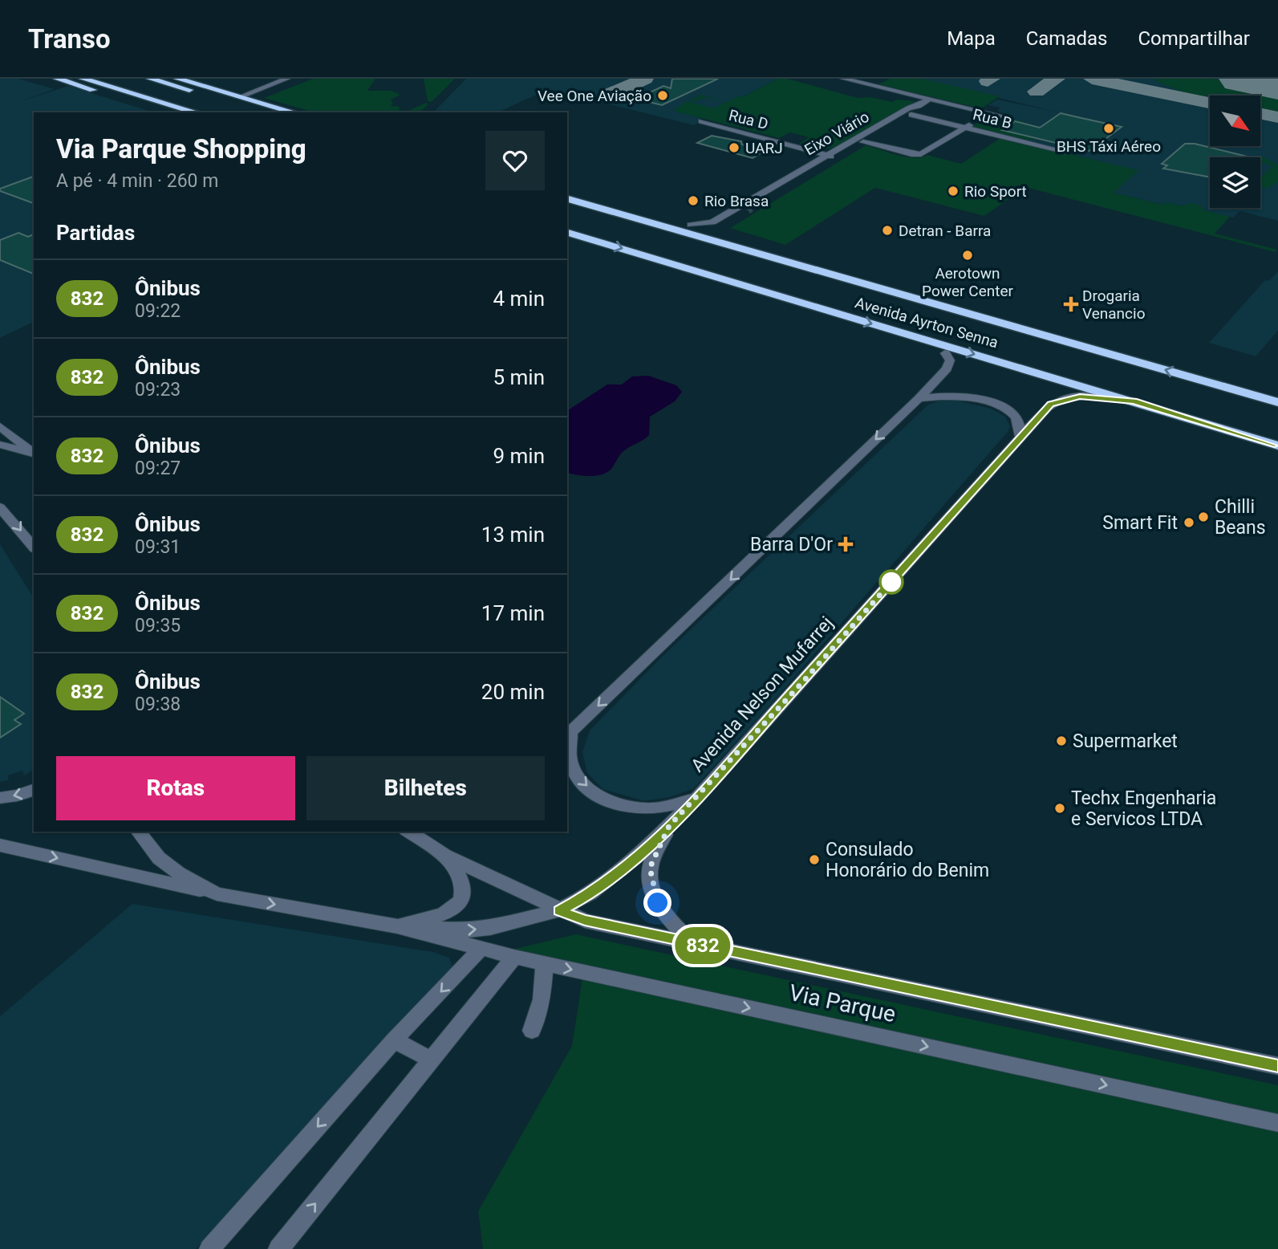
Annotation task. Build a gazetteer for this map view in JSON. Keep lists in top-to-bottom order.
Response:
{
  "streets": {
    "highway": ["Avenida Ayrton Senna"],
    "street": [
      "Rua B",
      "Rua D",
      "Eixo Viário",
      "Avenida Nelson Mufarrej",
      "Via Parque"
    ]
  },
  "crossings": [
    ["Rua B", "Eixo Viário"],
    ["Rua D", "Eixo Viário"],
    ["Eixo Viário", "Avenida Ayrton Senna"],
    ["Avenida Ayrton Senna", "Avenida Nelson Mufarrej"],
    ["Avenida Nelson Mufarrej", "Via Parque"]
  ],
  "places": {
    "other": [
      "Vee One Aviação",
      "BHS Táxi Aéreo",
      "UARJ",
      "Rio Sport",
      "Rio Brasa",
      "Detran - Barra",
      "Aerotown Power Center",
      "Chilli Beans",
      "Smart Fit",
      "Supermarket",
      "Techx Engenharia e Servicos LTDA",
      "Consulado Honorário do Benim"
    ],
    "health": ["Drogaria Venancio", "Barra D'Or"]
  },
  "lines": ["bus line 832"],
  "north": "bottom right",
  "page": {
    "header": "Transo",
    "nav": ["Mapa", "Camadas", "Compartilhar"],
    "on_map": "832",
    "heading": [
      ["Via Parque Shopping", "A pé · 4 min · 260 m"],
      "Partidas"
    ],
    "list": [
      {
        "mark": "832",
        "name": "Ônibus",
        "note": "09:22",
        "value": "4 min"
      },
      {
        "mark": "832",
        "name": "Ônibus",
        "note": "09:23",
        "value": "5 min"
      },
      {
        "mark": "832",
        "name": "Ônibus",
        "note": "09:27",
        "value": "9 min"
      },
      {
        "mark": "832",
        "name": "Ônibus",
        "note": "09:31",
        "value": "13 min"
      },
      {
        "mark": "832",
        "name": "Ônibus",
        "note": "09:35",
        "value": "17 min"
      },
      {
        "mark": "832",
        "name": "Ônibus",
        "note": "09:38",
        "value": "20 min"
      }
    ],
    "buttons": ["Rotas", "Bilhetes"]
  }
}
